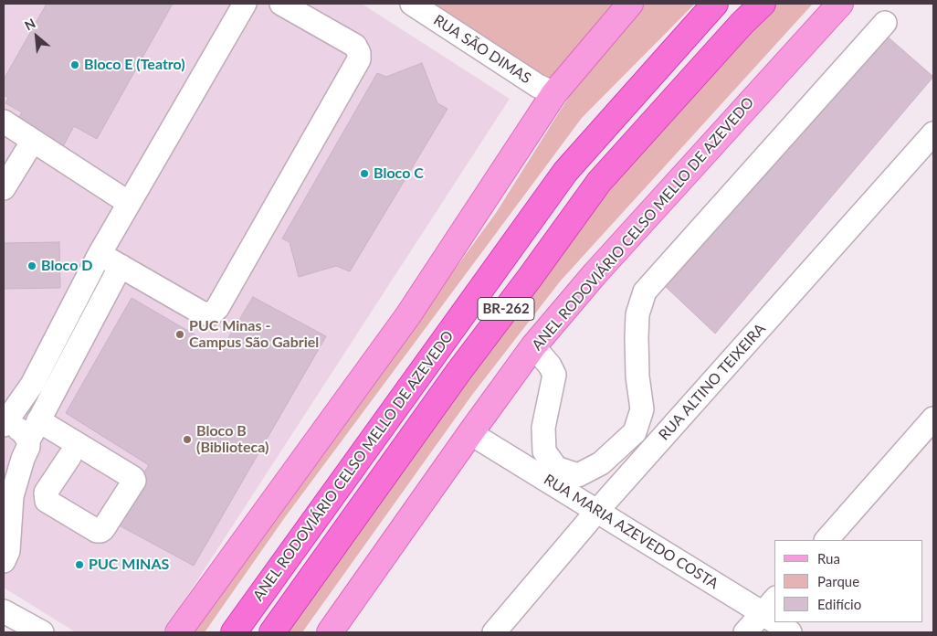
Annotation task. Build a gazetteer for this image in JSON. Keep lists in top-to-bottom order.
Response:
{
  "streets": {
    "highway": ["ANEL RODOVIÁRIO CELSO MELLO DE AZEVEDO", "BR-262"],
    "street": ["RUA SÃO DIMAS", "RUA ALTINO TEIXEIRA", "RUA MARIA AZEVEDO COSTA"]
  },
  "crossings": [
    ["ANEL RODOVIÁRIO CELSO MELLO DE AZEVEDO", "RUA MARIA AZEVEDO COSTA"],
    ["RUA ALTINO TEIXEIRA", "RUA MARIA AZEVEDO COSTA"]
  ],
  "places": [
    "Bloco E (Teatro)",
    "Bloco C",
    "Bloco D",
    "PUC Minas - Campus São Gabriel",
    "Bloco B (Biblioteca)",
    "PUC MINAS"
  ],
  "legend": ["Rua", "Parque", "Edifício"],
  "north": "top left"
}
